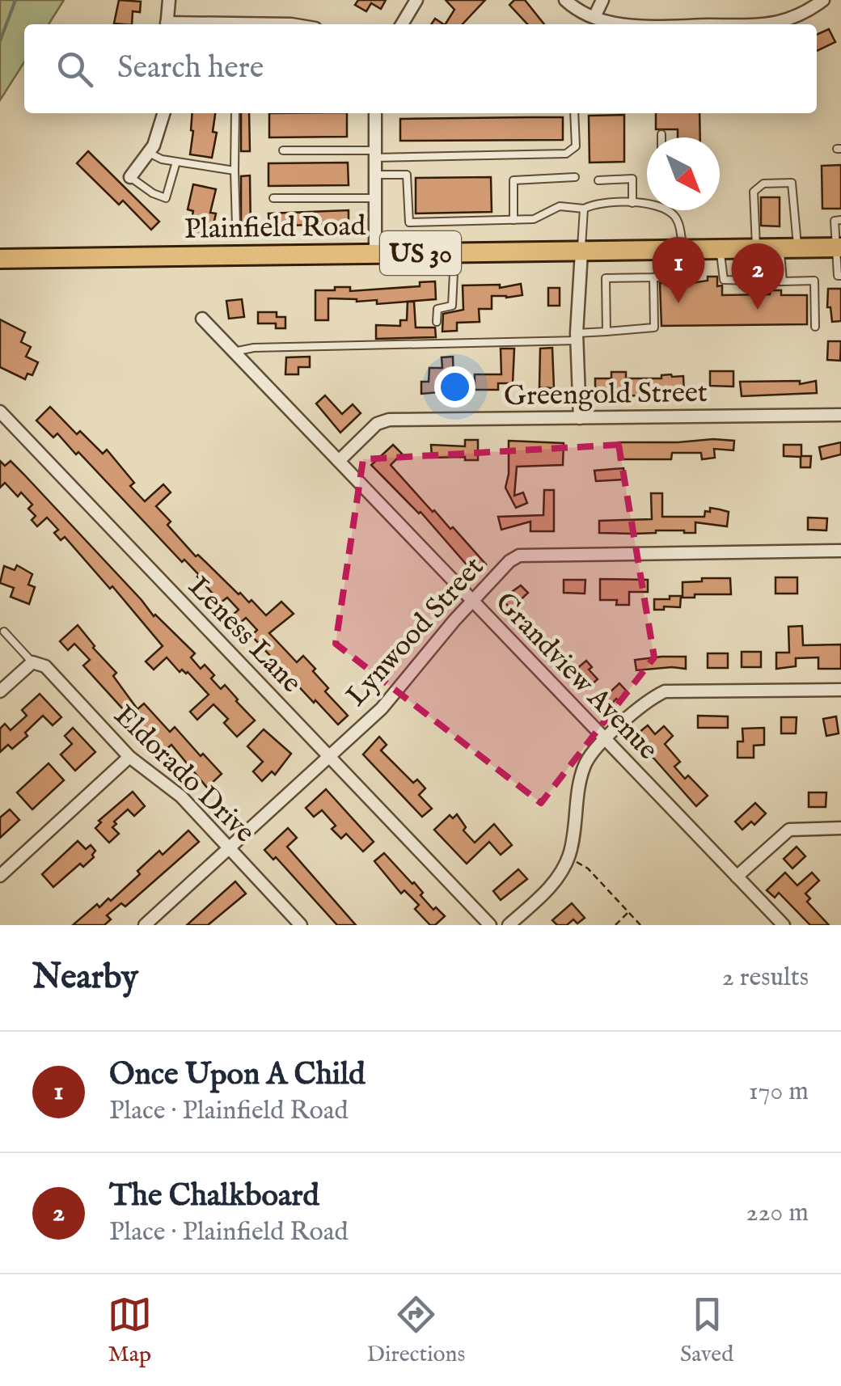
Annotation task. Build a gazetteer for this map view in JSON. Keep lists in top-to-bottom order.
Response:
{
  "streets": {
    "main road": ["Plainfield Road", "US 30"],
    "street": [
      "Greengold Street",
      "Lynwood Street",
      "Leness Lane",
      "Grandview Avenue",
      "Eldorado Drive"
    ]
  },
  "crossings": [
    ["Greengold Street", "Grandview Avenue"],
    ["Lynwood Street", "Leness Lane"],
    ["Lynwood Street", "Grandview Avenue"],
    ["Lynwood Street", "Eldorado Drive"]
  ],
  "north": "bottom right",
  "page": {
    "search": "Search here",
    "pins": ["1", "2"],
    "heading": ["Nearby", "2 results"],
    "list": [
      {
        "mark": "1",
        "name": "Once Upon A Child",
        "note": "Place · Plainfield Road",
        "value": "170 m"
      },
      {
        "mark": "2",
        "name": "The Chalkboard",
        "note": "Place · Plainfield Road",
        "value": "220 m"
      }
    ],
    "nav": ["Map", "Directions", "Saved"]
  }
}
